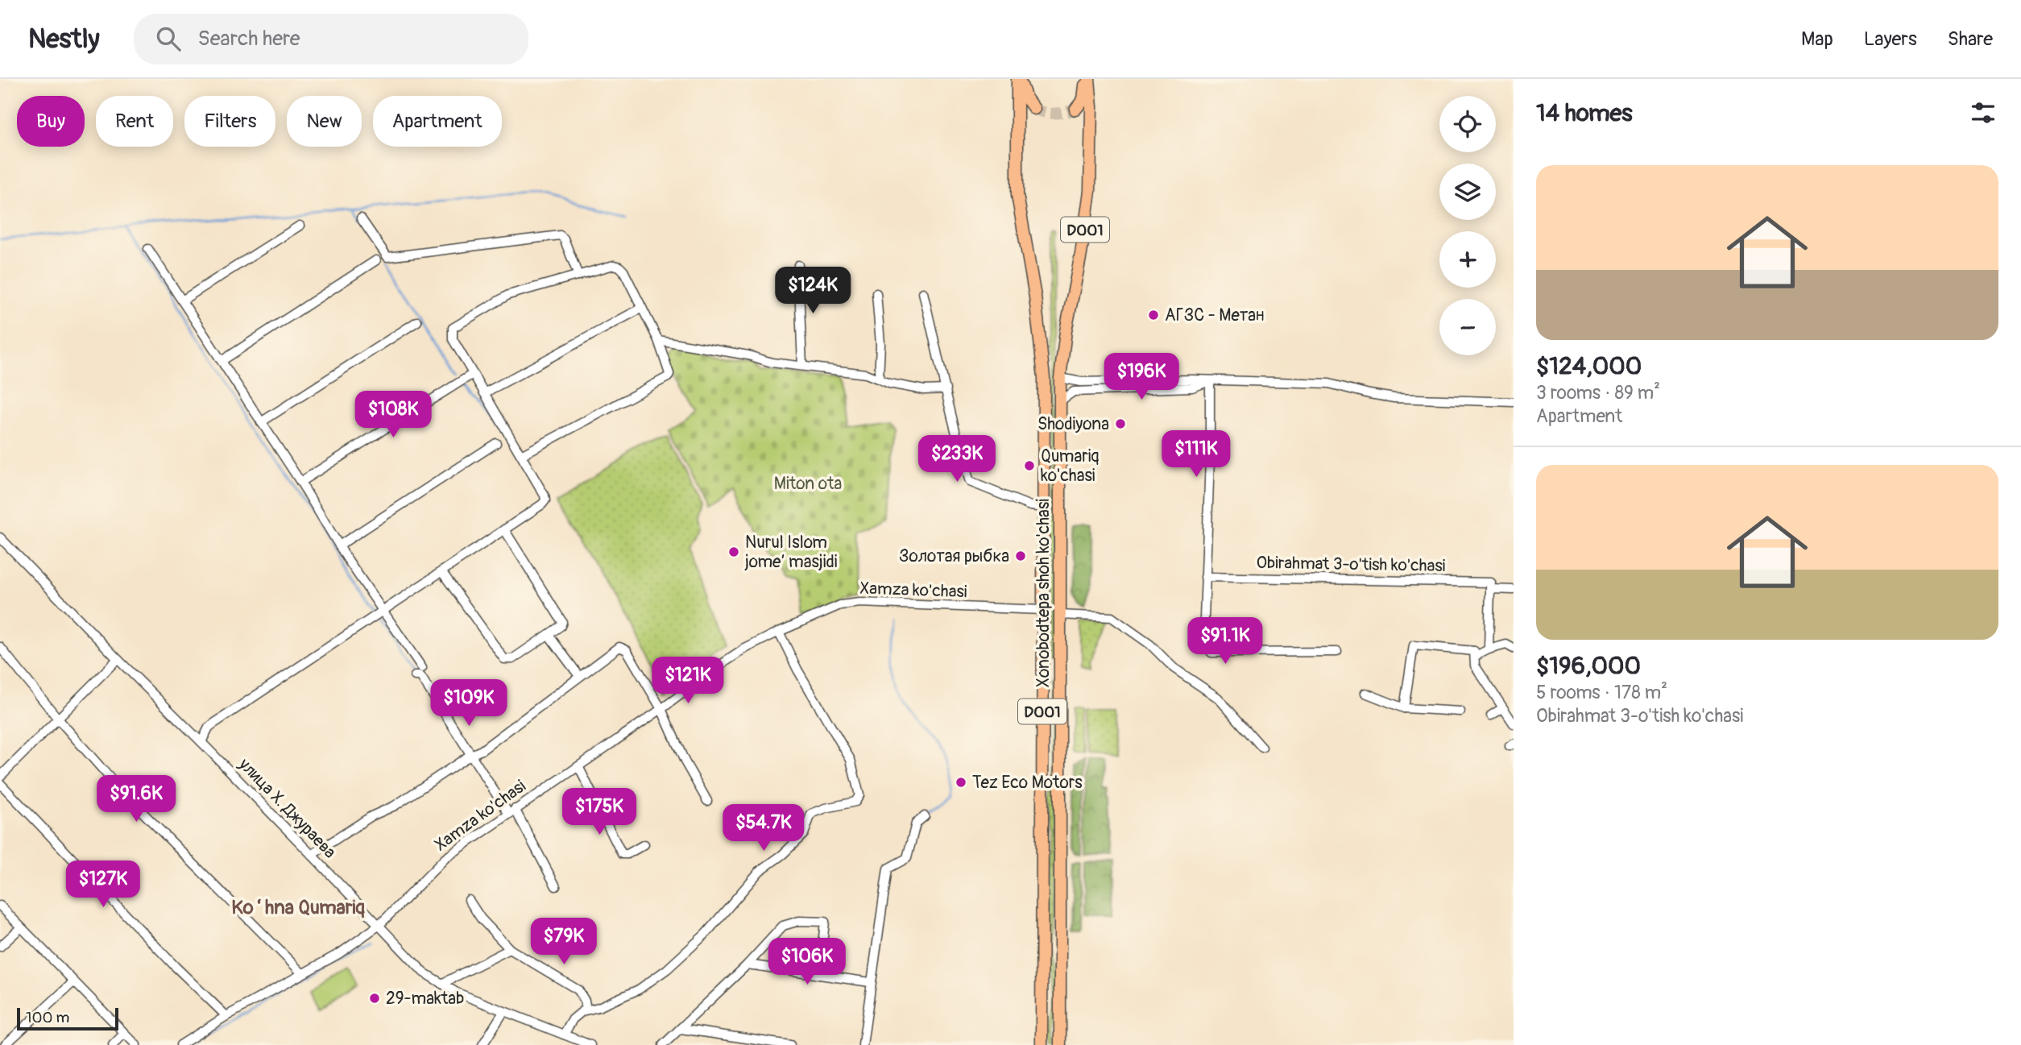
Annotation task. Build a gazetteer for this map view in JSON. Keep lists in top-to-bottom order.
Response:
{
  "streets": {
    "highway": ["D001", "Xonobodtepa shoh ko'chasi"],
    "street": ["Obirahmat 3-o'tish ko'chasi", "Xamza ko'chasi", "улица Х. Джураева"]
  },
  "crossings": [
    ["D001", "Xonobodtepa shoh ko'chasi"],
    ["Xamza ko'chasi", "Xonobodtepa shoh ko'chasi"],
    ["Xamza ko'chasi", "улица Х. Джураева"]
  ],
  "districts": ["Koʻhna Qumariq"],
  "parks": ["Miton ota"],
  "places": [
    "АГЗС - Метан",
    "Shodiyona",
    "Qumariq ko'chasi",
    "Nurul Islom jome’ masjidi",
    "Золотая рыбка",
    "Tez Eco Motors",
    "29-maktab"
  ],
  "scale_bar": "100 m",
  "page": {
    "header": "Nestly",
    "search": "Search here",
    "nav": ["Map", "Layers", "Share"],
    "heading": "14 homes",
    "map_buttons": ["+", "−"],
    "chip": [
      "Buy",
      "Rent",
      "Filters",
      "New",
      "Apartment"
    ],
    "list": [
      {
        "name": "$124,000",
        "note": "3 rooms · 89 m² · Apartment"
      },
      {
        "name": "$196,000",
        "note": "5 rooms · 178 m² · Obirahmat 3-o'tish ko'chasi"
      }
    ],
    "price": [
      "$124K",
      "$196K",
      "$108K",
      "$111K",
      "$233K",
      "$91.1K",
      "$121K",
      "$109K",
      "$91.6K",
      "$175K",
      "$54.7K",
      "$127K",
      "$79K",
      "$106K"
    ],
    "scale": "100 m"
  }
}
